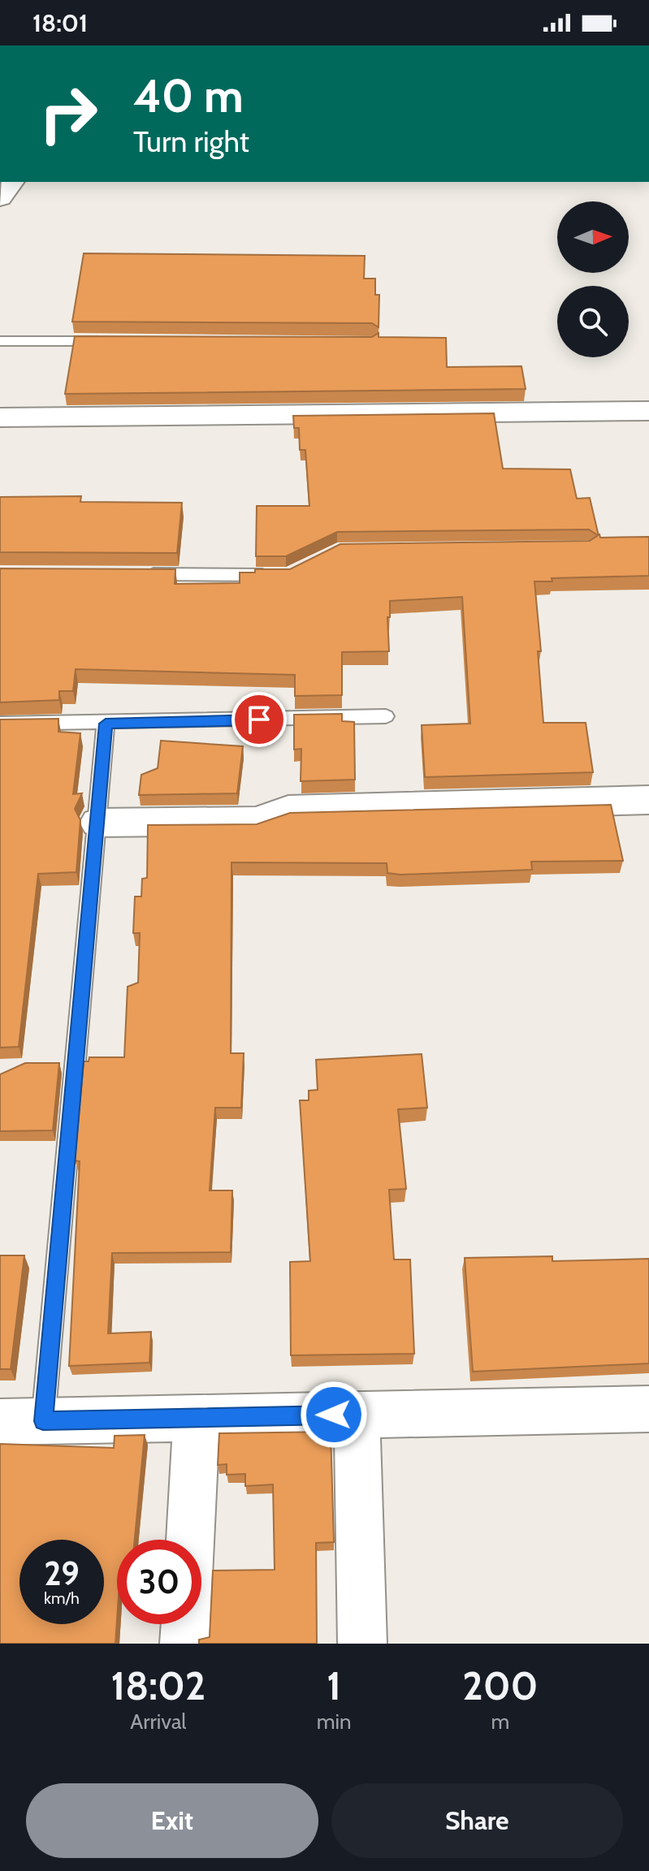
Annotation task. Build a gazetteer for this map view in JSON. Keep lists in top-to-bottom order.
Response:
{
  "north": "right",
  "page": {
    "status": "18:01",
    "turn": ["40 m", "Turn right"],
    "speed": "29 km/h",
    "limit": "30",
    "eta": [
      "18:02",
      "Arrival",
      "1",
      "min",
      "200",
      "m"
    ],
    "buttons": ["Exit", "Share"]
  }
}
